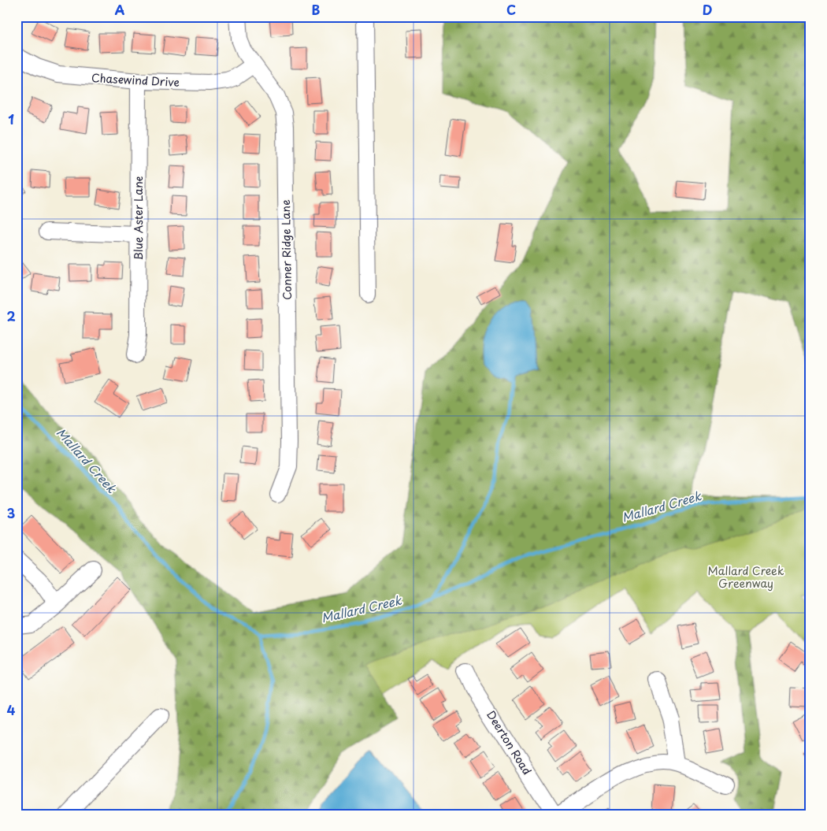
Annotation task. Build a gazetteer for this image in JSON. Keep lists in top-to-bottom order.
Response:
{
  "streets": {
    "street": [
      "Chasewind Drive",
      "Blue Aster Lane",
      "Conner Ridge Lane",
      "Deerton Road"
    ]
  },
  "crossings": [
    ["Chasewind Drive", "Blue Aster Lane"],
    ["Chasewind Drive", "Conner Ridge Lane"]
  ],
  "water": ["Mallard Creek"],
  "parks": ["Mallard Creek Greenway"],
  "grid": {
    "columns": [
      "A",
      "B",
      "C",
      "D"
    ],
    "rows": [
      "1",
      "2",
      "3",
      "4"
    ]
  }
}
